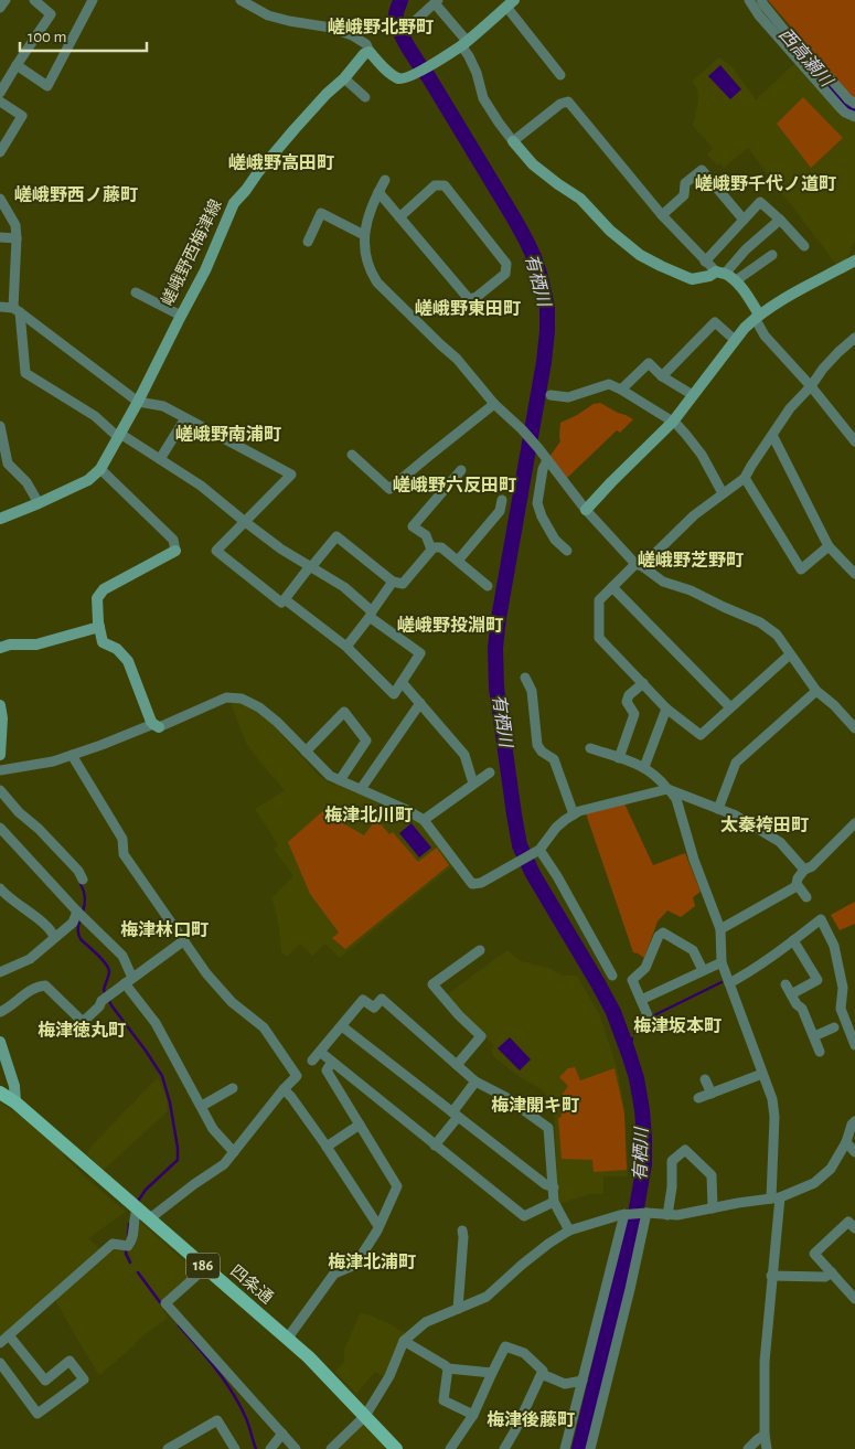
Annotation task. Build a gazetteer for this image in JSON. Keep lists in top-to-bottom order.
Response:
{
  "streets": {
    "main road": ["186", "四条通"],
    "street": ["嵯峨野西梅津線"]
  },
  "districts": [
    "嵯峨野北野町",
    "嵯峨野高田町",
    "嵯峨野千代ノ道町",
    "嵯峨野西ノ藤町",
    "嵯峨野東田町",
    "嵯峨野南浦町",
    "嵯峨野六反田町",
    "嵯峨野芝野町",
    "嵯峨野投淵町",
    "梅津北川町",
    "太秦袴田町",
    "梅津林口町",
    "梅津坂本町",
    "梅津徳丸町",
    "梅津開キ町",
    "梅津北浦町",
    "梅津後藤町"
  ],
  "water": ["西高瀬川", "有栖川"],
  "scale_bar": "100 m"
}
